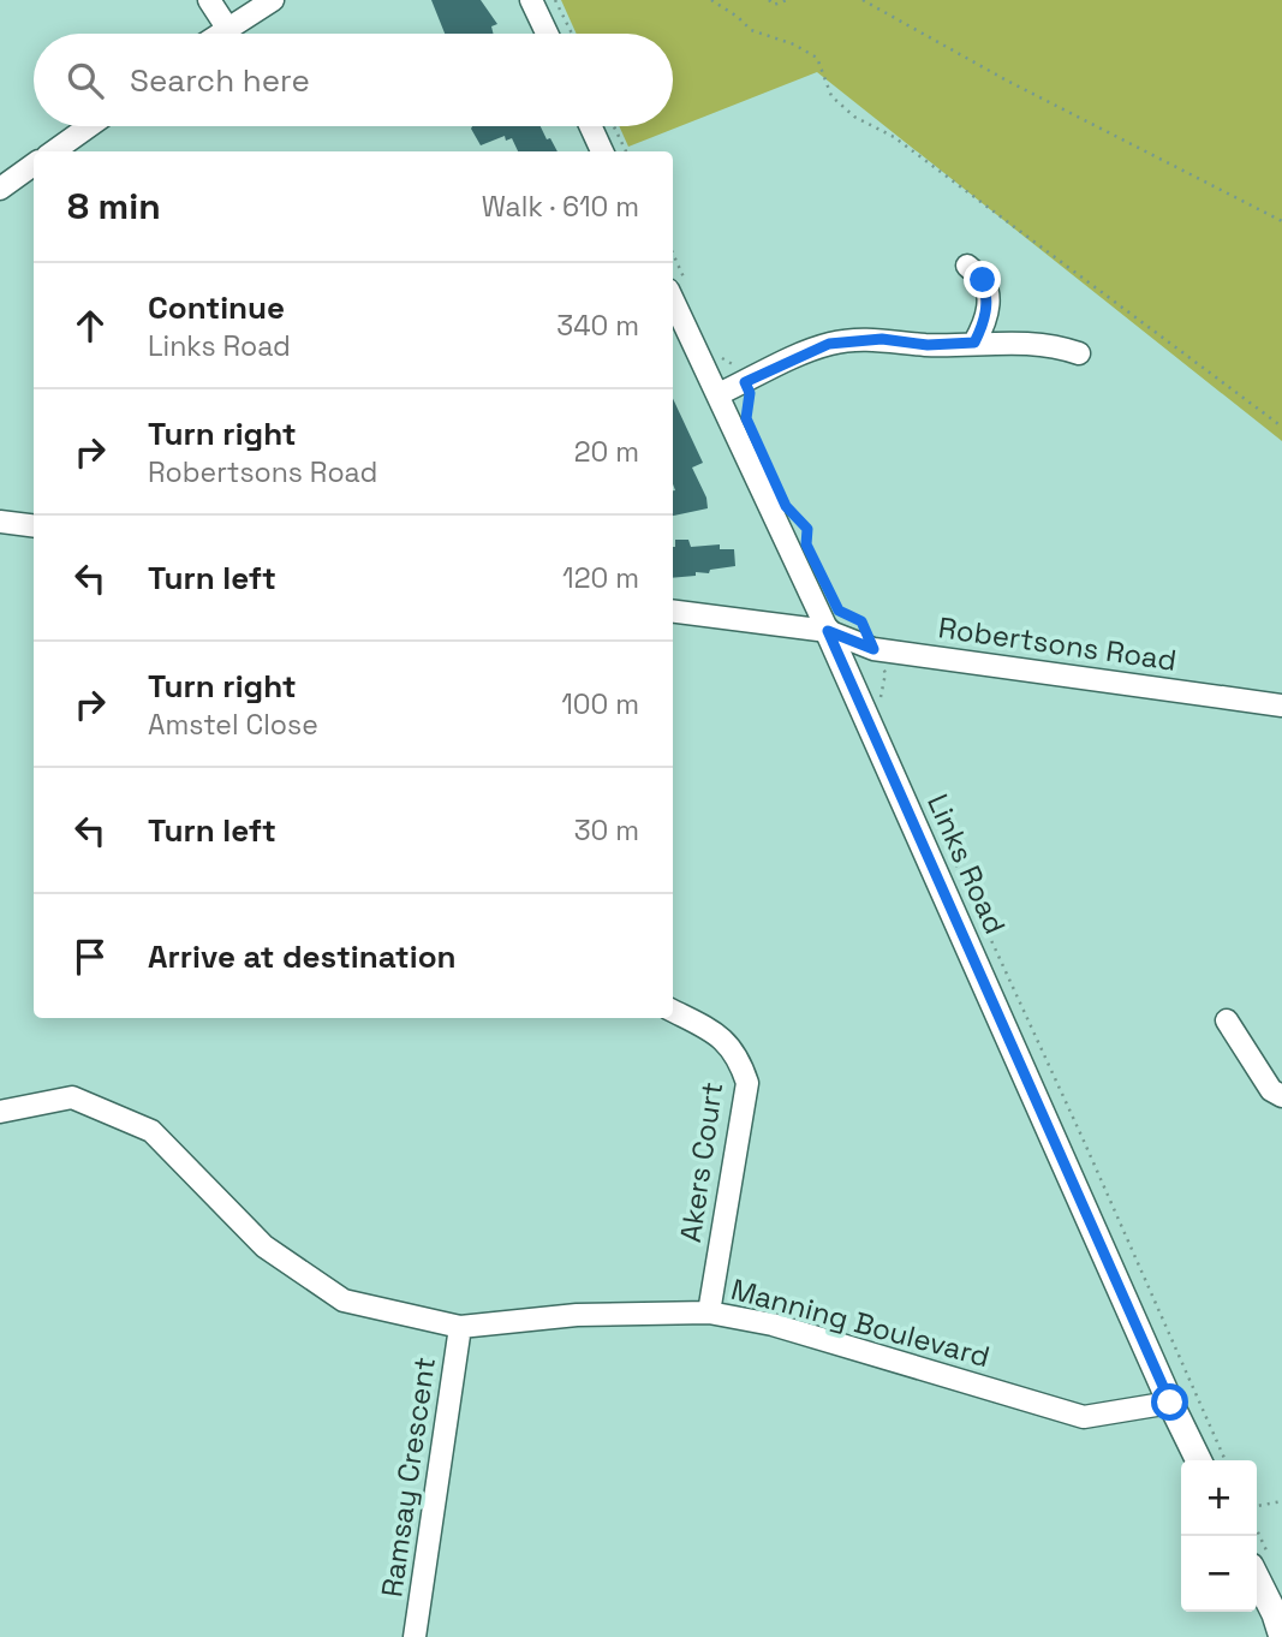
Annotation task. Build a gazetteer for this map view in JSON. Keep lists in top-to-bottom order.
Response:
{
  "streets": {
    "street": [
      "Robertsons Road",
      "Links Road",
      "Akers Court",
      "Manning Boulevard",
      "Ramsay Crescent"
    ]
  },
  "crossings": [
    ["Robertsons Road", "Links Road"],
    ["Links Road", "Manning Boulevard"],
    ["Akers Court", "Manning Boulevard"],
    ["Manning Boulevard", "Ramsay Crescent"]
  ],
  "page": {
    "search": "Search here",
    "heading": ["8 min", "Walk · 610 m"],
    "list": [
      ["Continue", "Links Road", "340 m"],
      ["Turn right", "Robertsons Road", "20 m"],
      ["Turn left", "120 m"],
      ["Turn right", "Amstel Close", "100 m"],
      ["Turn left", "30 m"],
      "Arrive at destination"
    ],
    "map_buttons": ["+", "−"]
  }
}
